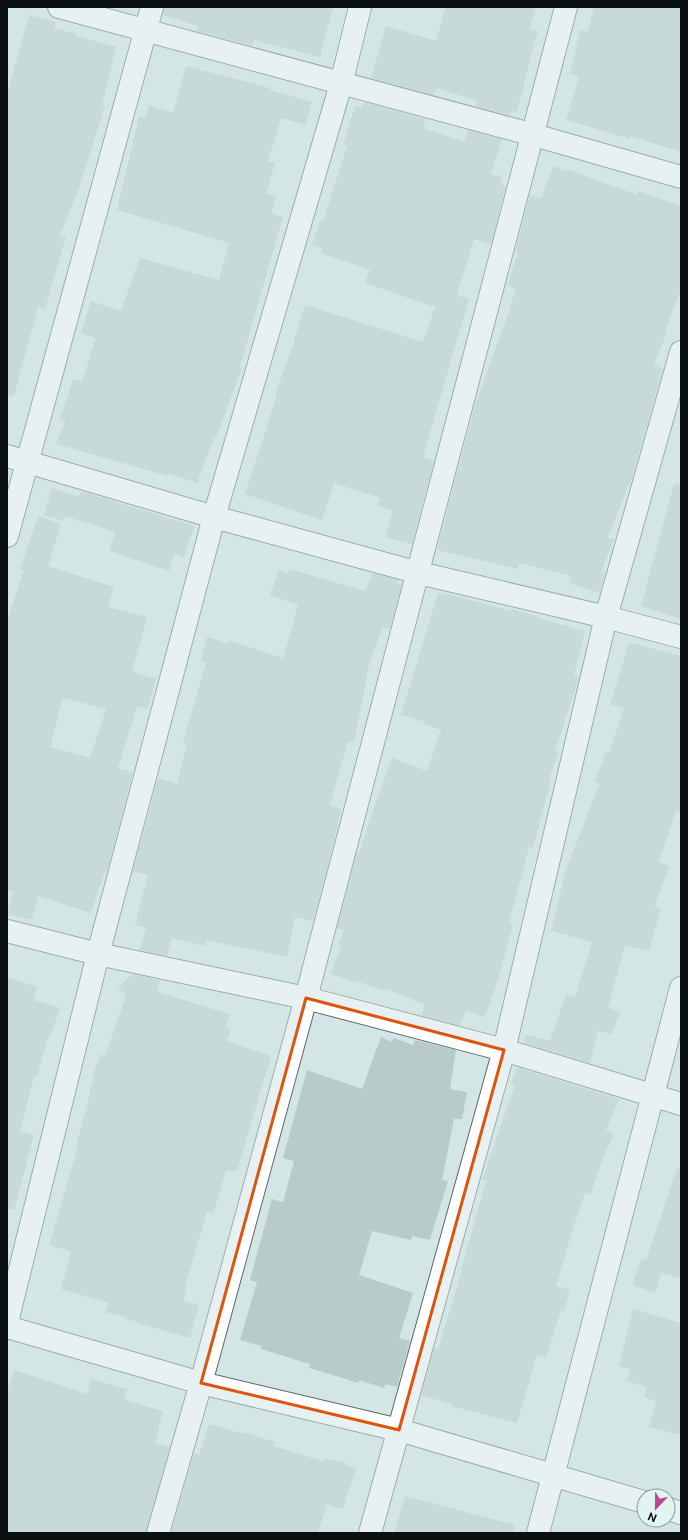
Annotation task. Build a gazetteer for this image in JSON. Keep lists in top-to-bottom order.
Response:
{
  "north": "bottom"
}
